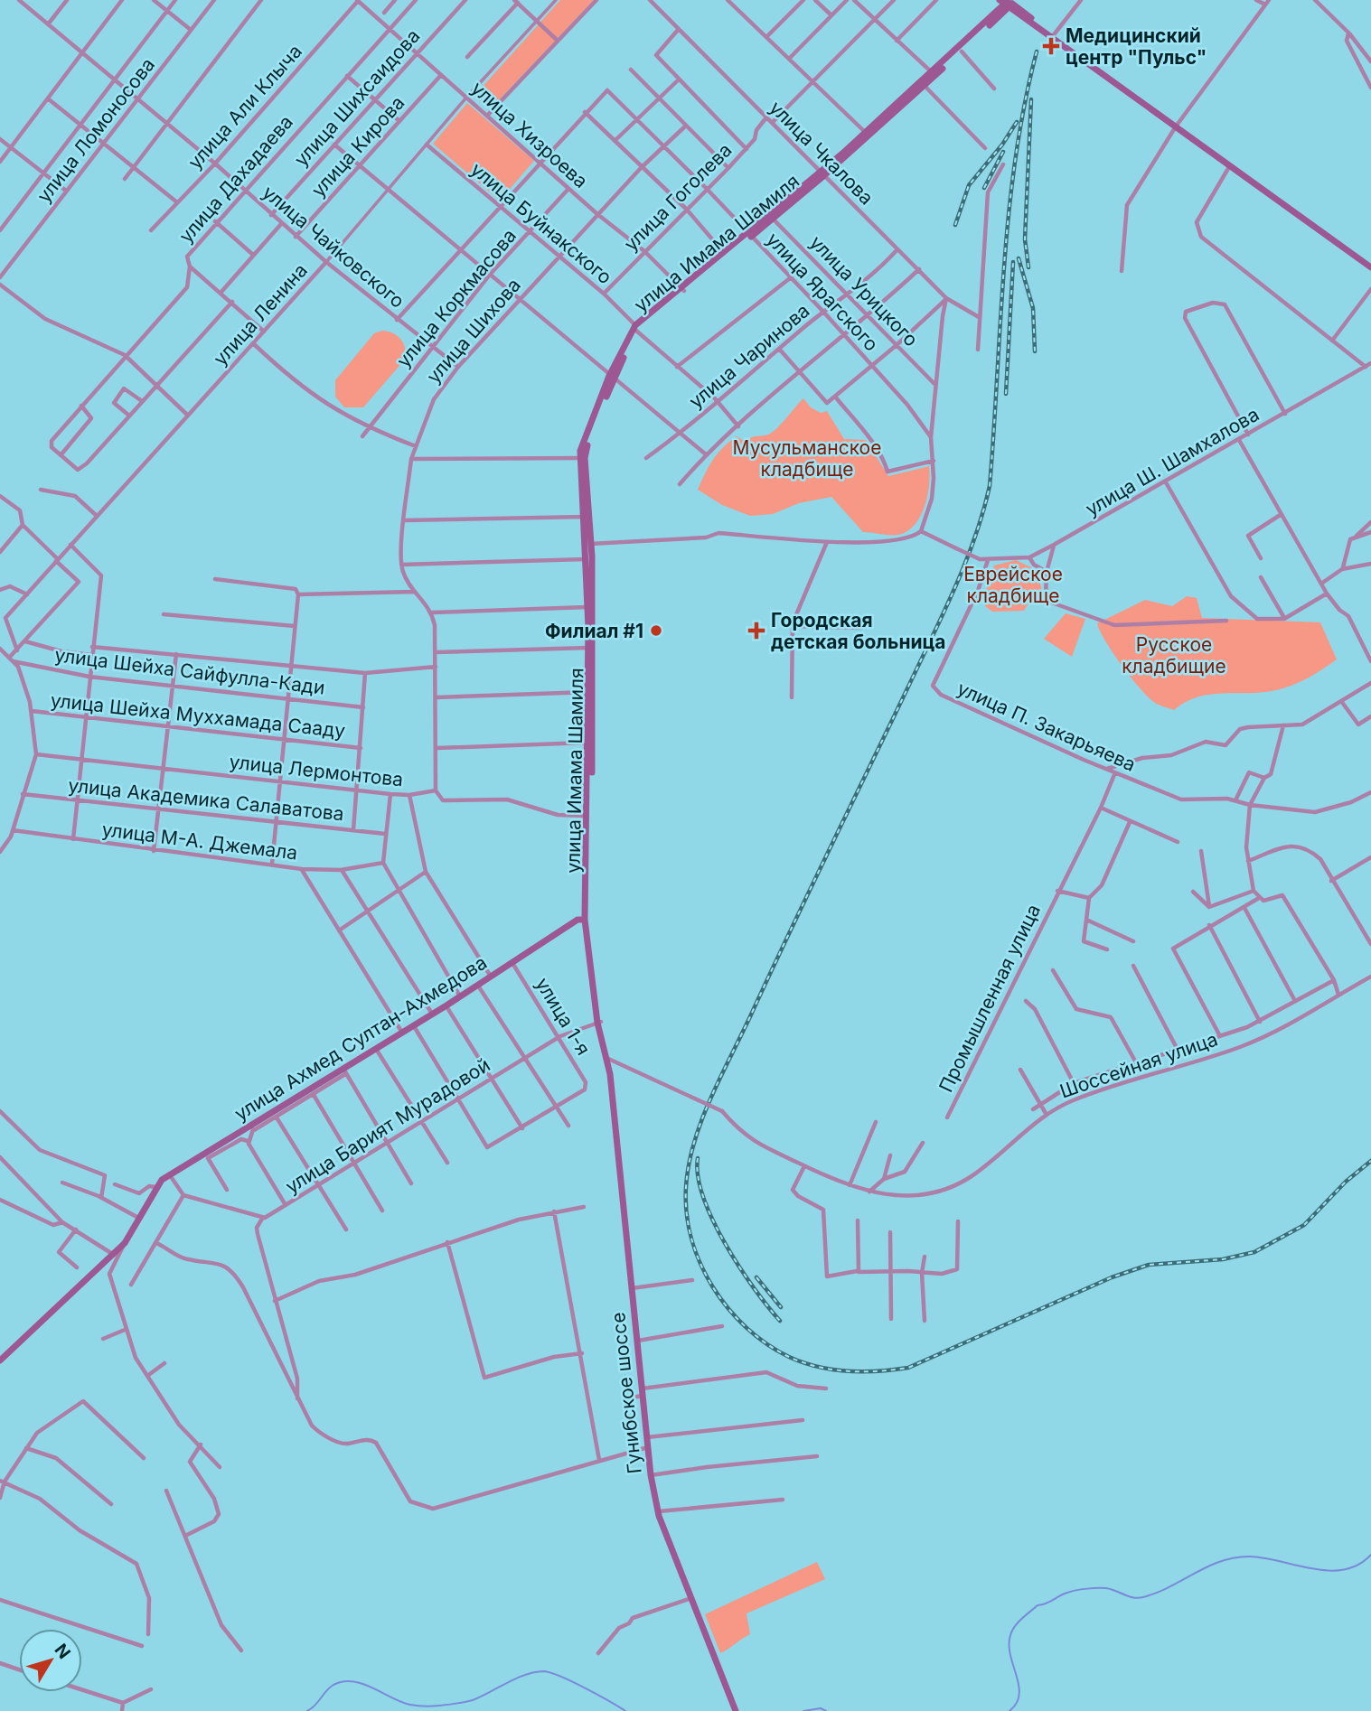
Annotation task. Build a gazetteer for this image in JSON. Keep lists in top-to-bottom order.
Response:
{
  "streets": {
    "main road": ["улица Имама Шамиля", "улица Ахмед Султан-Ахмедова", "Гунибское шоссе"],
    "street": [
      "улица Шихсаидова",
      "улица Али Клыча",
      "улица Ломоносова",
      "улица Хизроева",
      "улица Кирова",
      "улица Чкалова",
      "улица Дахадаева",
      "улица Гоголева",
      "улица Буйнакского",
      "улица Чайковского",
      "улица Урицкого",
      "улица Ярагского",
      "улица Коркмасова",
      "улица Ленина",
      "улица Шихова",
      "улица Чаринова",
      "улица Ш. Шамхалова",
      "улица Шейха Сайфулла-Кади",
      "улица Шейха Муххамада Сааду",
      "улица П. Закарьяева",
      "улица Лермонтова",
      "улица Академика Салаватова",
      "улица М-А. Джемала",
      "Промышленная улица",
      "улица 1-я",
      "Шоссейная улица",
      "улица Барият Мурадовой"
    ]
  },
  "crossings": [
    ["улица Шихсаидова", "улица Хизроева"],
    ["улица Шихсаидова", "улица Чайковского"],
    ["улица Али Клыча", "улица Хизроева"],
    ["улица Али Клыча", "улица Чайковского"],
    ["улица Ломоносова", "улица Чайковского"],
    ["улица Хизроева", "улица Кирова"],
    ["улица Хизроева", "улица Дахадаева"],
    ["улица Хизроева", "улица Гоголева"],
    ["улица Хизроева", "улица Имама Шамиля"],
    ["улица Хизроева", "улица Коркмасова"],
    ["улица Хизроева", "улица Ленина"],
    ["улица Хизроева", "улица Шихова"],
    ["улица Кирова", "улица Чайковского"],
    ["улица Чкалова", "улица Гоголева"],
    ["улица Чкалова", "улица Имама Шамиля"],
    ["улица Чкалова", "улица Чаринова"],
    ["улица Дахадаева", "улица Чайковского"],
    ["улица Гоголева", "улица Буйнакского"],
    ["улица Гоголева", "улица Ярагского"],
    ["улица Буйнакского", "улица Имама Шамиля"],
    ["улица Буйнакского", "улица Коркмасова"],
    ["улица Буйнакского", "улица Ленина"],
    ["улица Буйнакского", "улица Шихова"],
    ["улица Буйнакского", "улица Чаринова"],
    ["улица Имама Шамиля", "улица Урицкого"],
    ["улица Имама Шамиля", "улица Ярагского"],
    ["улица Имама Шамиля", "улица Ахмед Султан-Ахмедова"],
    ["улица Имама Шамиля", "Шоссейная улица"],
    ["улица Имама Шамиля", "улица Барият Мурадовой"],
    ["улица Имама Шамиля", "Гунибское шоссе"],
    ["улица Чайковского", "улица Коркмасова"],
    ["улица Чайковского", "улица Ленина"],
    ["улица Чайковского", "улица Шихова"],
    ["улица Урицкого", "улица Чаринова"],
    ["улица Ярагского", "улица Шихова"],
    ["улица Ярагского", "улица Чаринова"],
    ["улица Ш. Шамхалова", "улица П. Закарьяева"],
    ["улица П. Закарьяева", "Промышленная улица"],
    ["улица 1-я", "улица Ахмед Султан-Ахмедова"],
    ["улица 1-я", "улица Барият Мурадовой"],
    ["Шоссейная улица", "Гунибское шоссе"]
  ],
  "parks": ["Мусульманское кладбище", "Еврейское кладбище", "Русское кладбищие"],
  "places": {
    "health": ["Медицинский центр \"Пульс\"", "Городская детская больница"],
    "other": ["Филиал #1"]
  },
  "north": "top right"
}
